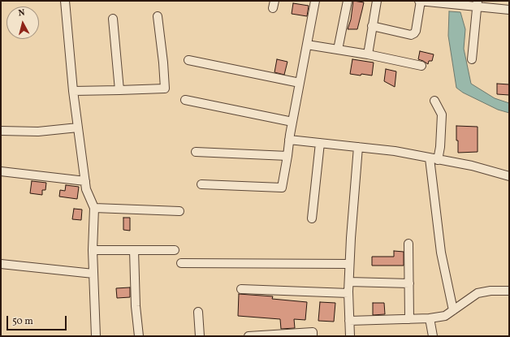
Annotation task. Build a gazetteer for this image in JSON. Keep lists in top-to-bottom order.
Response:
{
  "scale_bar": "50 m",
  "north": "top"
}
